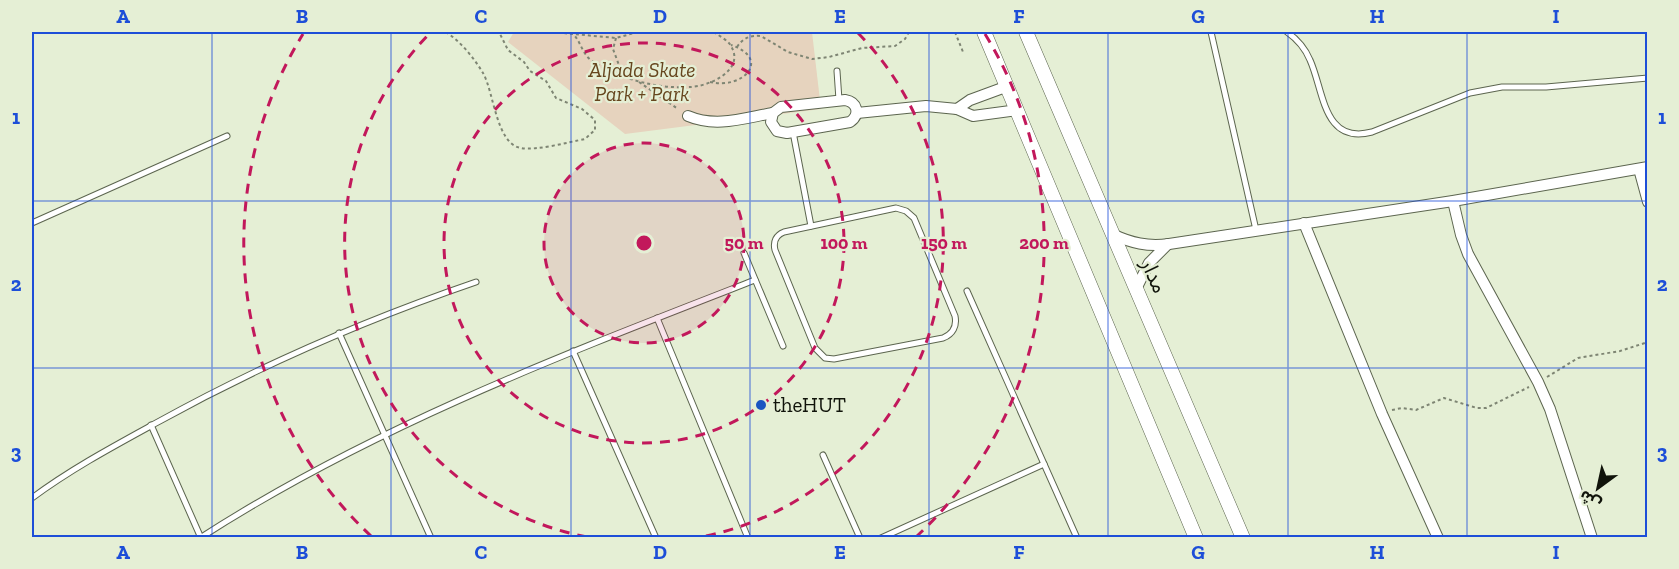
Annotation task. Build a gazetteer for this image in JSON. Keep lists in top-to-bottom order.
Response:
{
  "streets": {
    "street": ["مدار"]
  },
  "parks": ["Aljada Skate Park + Park"],
  "places": ["theHUT"],
  "north": "bottom left",
  "grid": {
    "columns": [
      "A",
      "B",
      "C",
      "D",
      "E",
      "F",
      "G",
      "H",
      "I"
    ],
    "rows": ["1", "2", "3"]
  },
  "rings": [
    "50 m",
    "100 m",
    "150 m",
    "200 m"
  ]
}
